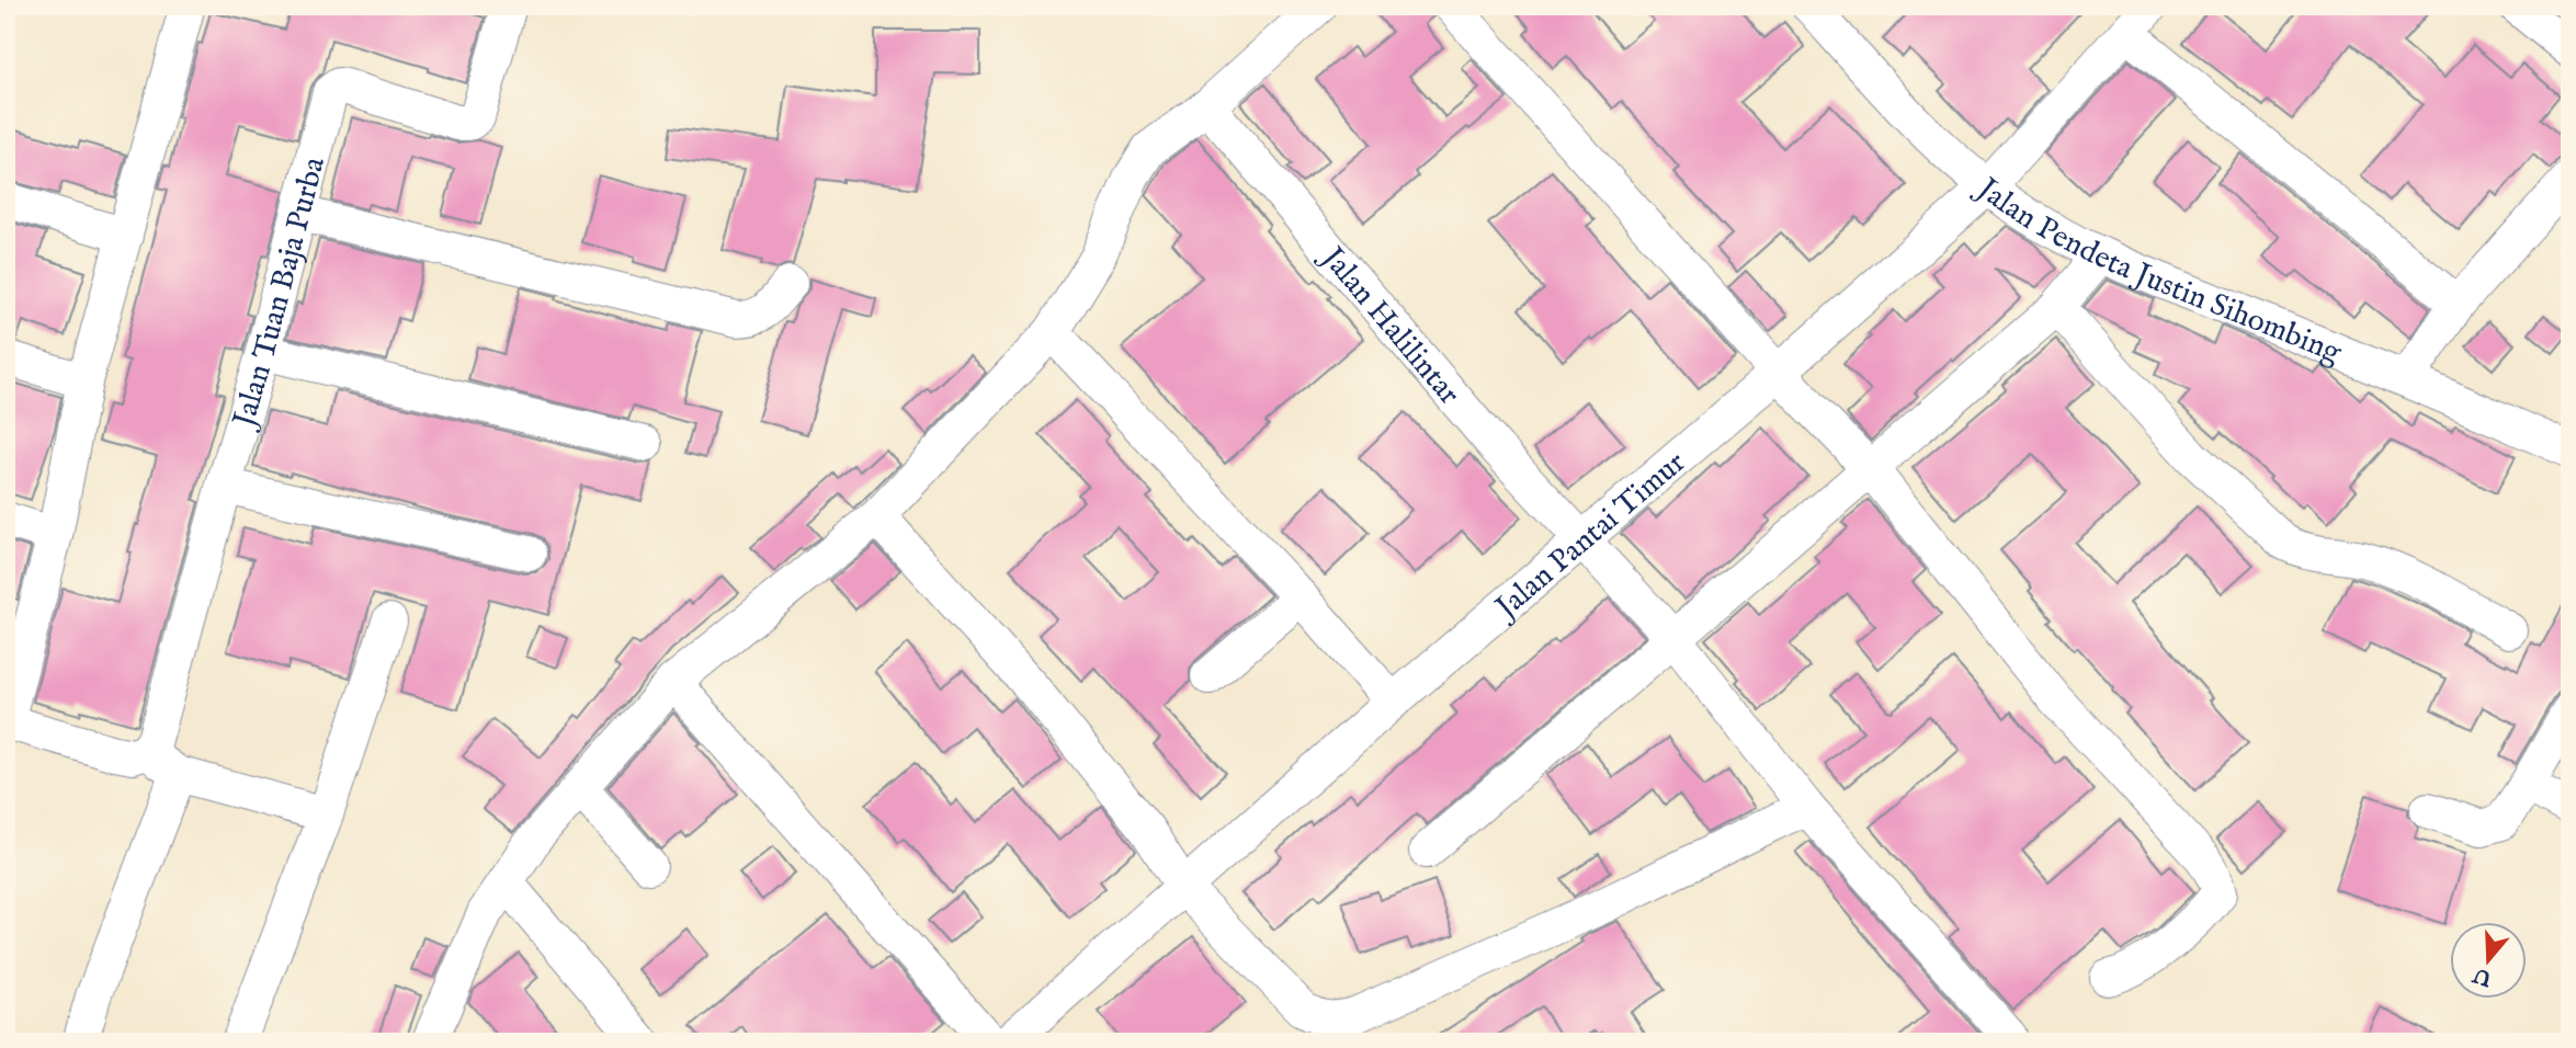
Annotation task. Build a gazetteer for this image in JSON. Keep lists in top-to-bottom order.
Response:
{
  "streets": {
    "street": [
      "Jalan Pendeta Justin Sihombing",
      "Jalan Tuan Baja Purba",
      "Jalan Halilintar",
      "Jalan Pantai Timur"
    ]
  },
  "crossings": [
    ["Jalan Pendeta Justin Sihombing", "Jalan Pantai Timur"],
    ["Jalan Halilintar", "Jalan Pantai Timur"]
  ],
  "north": "bottom"
}
